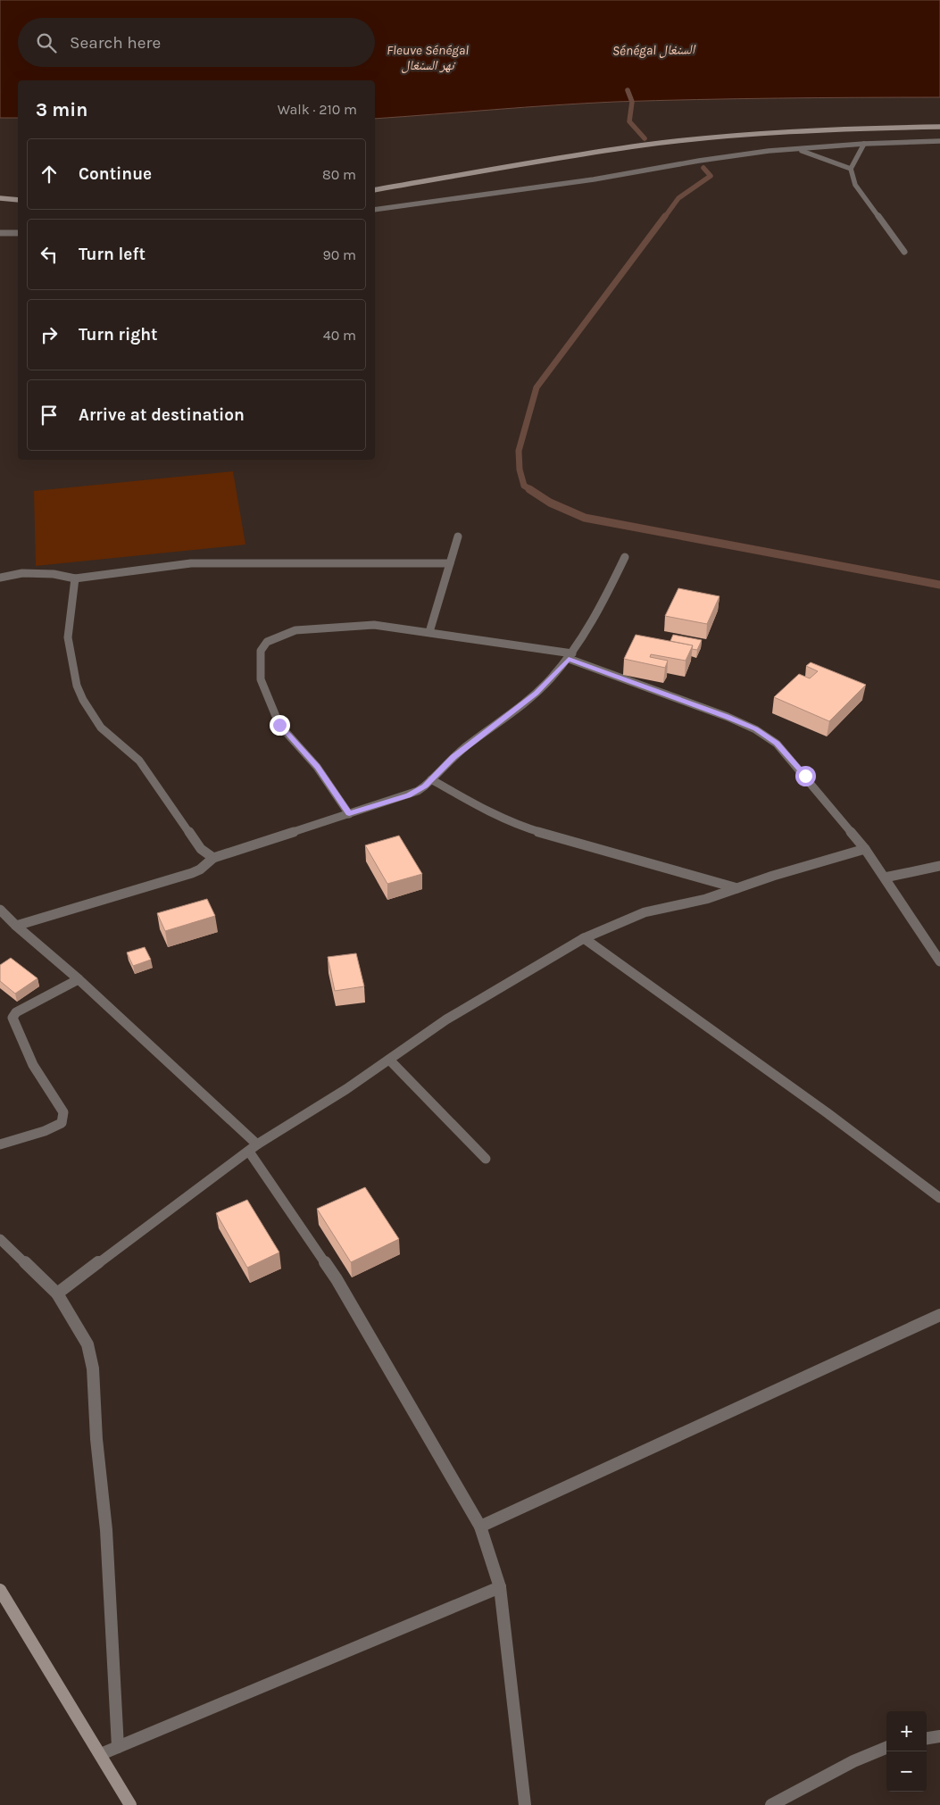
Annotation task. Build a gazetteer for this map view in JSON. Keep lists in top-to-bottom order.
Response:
{
  "water": ["Fleuve Sénégal نهر السنغال", "Sénégal السنغال"],
  "page": {
    "search": "Search here",
    "heading": ["3 min", "Walk · 210 m"],
    "list": [
      ["Continue", "80 m"],
      ["Turn left", "90 m"],
      ["Turn right", "40 m"],
      "Arrive at destination"
    ],
    "map_buttons": ["+", "−"]
  }
}
